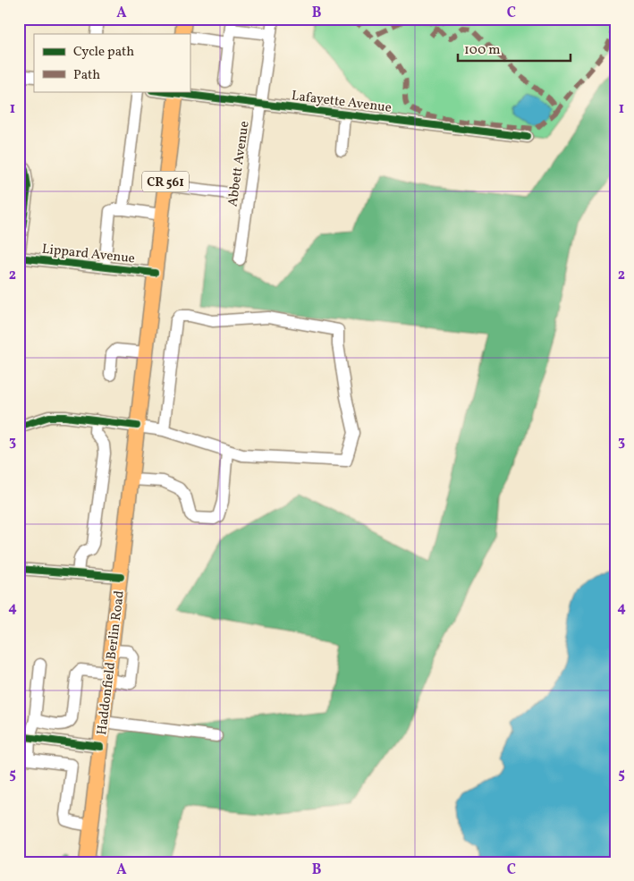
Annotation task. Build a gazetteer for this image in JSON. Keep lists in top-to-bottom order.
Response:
{
  "streets": {
    "main road": ["CR 561", "Haddonfield Berlin Road"],
    "street": ["Lafayette Avenue", "Abbett Avenue", "Lippard Avenue"]
  },
  "crossings": [
    ["Lafayette Avenue", "Abbett Avenue"],
    ["Lafayette Avenue", "Haddonfield Berlin Road"],
    ["Lippard Avenue", "Haddonfield Berlin Road"]
  ],
  "legend": ["Cycle path", "Path"],
  "scale_bar": "100 m",
  "grid": {
    "columns": ["A", "B", "C"],
    "rows": [
      "1",
      "2",
      "3",
      "4",
      "5"
    ]
  }
}
